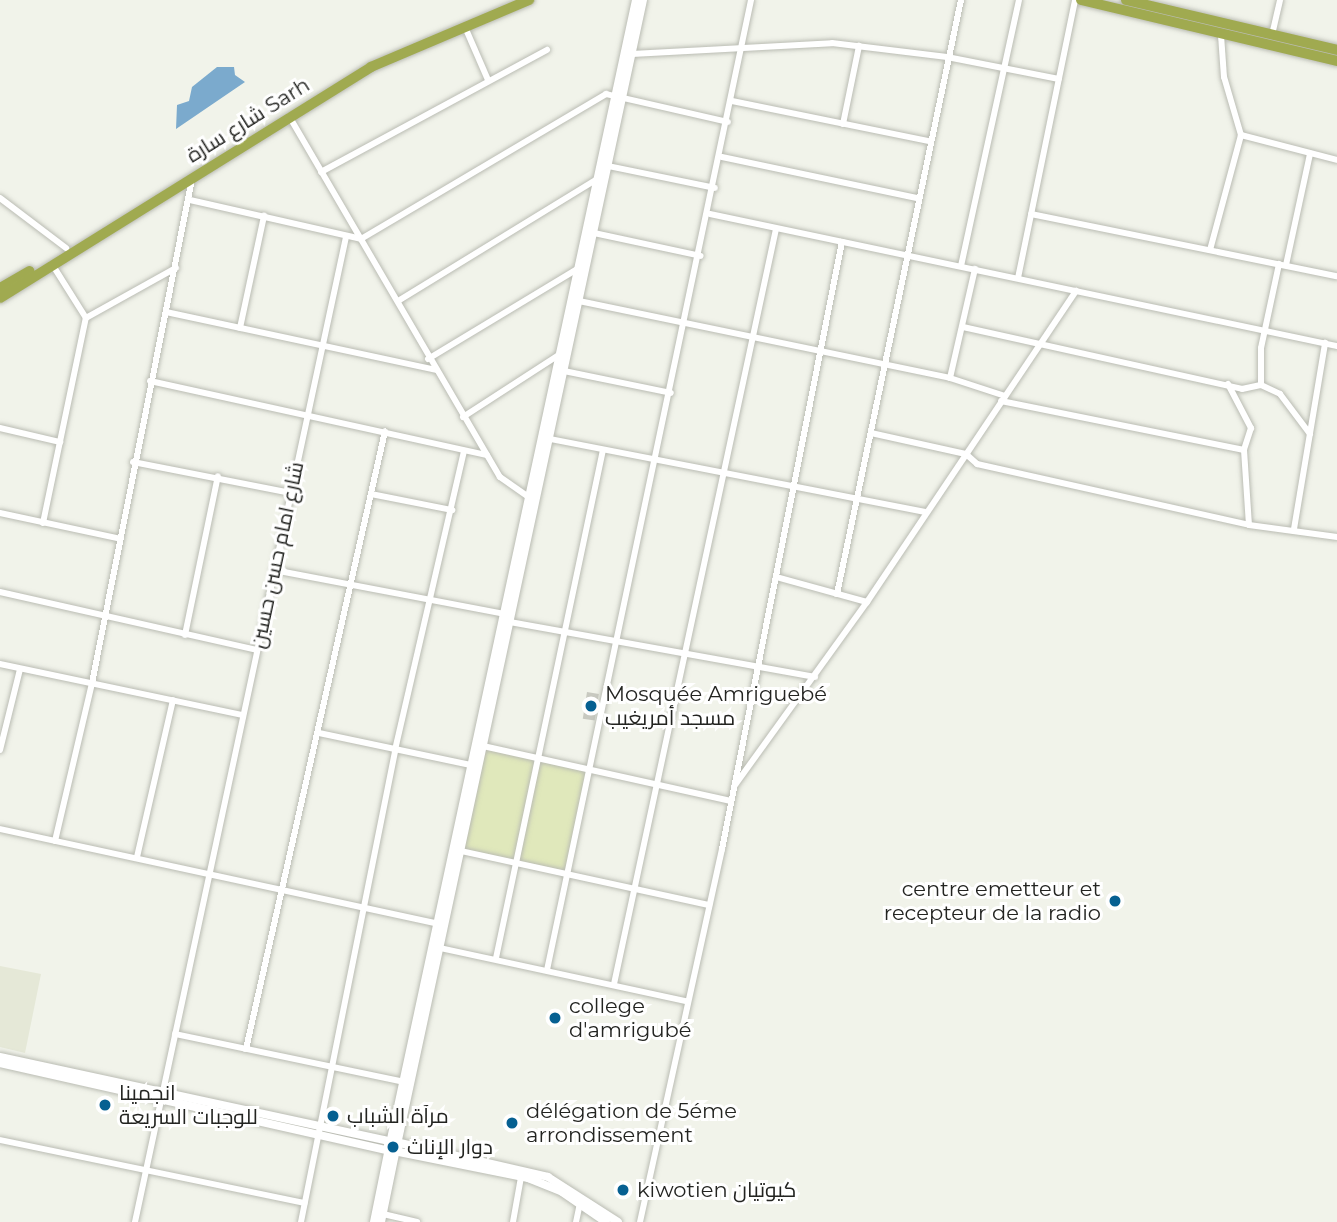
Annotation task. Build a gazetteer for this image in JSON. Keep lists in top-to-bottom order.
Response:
{
  "streets": {
    "highway": ["شارع سارة Sarh"],
    "street": ["شارع امام حسن حسين"]
  },
  "places": [
    "Mosquée Amriguebé مسجد أمريغيب",
    "centre emetteur et recepteur de la radio",
    "college d'amrigubé",
    "انجمينا للوجبات السريعة",
    "مرآة الشباب",
    "délégation de 5éme arrondissement",
    "دوار الإناث",
    "kiwotien كيوتيان"
  ]
}
